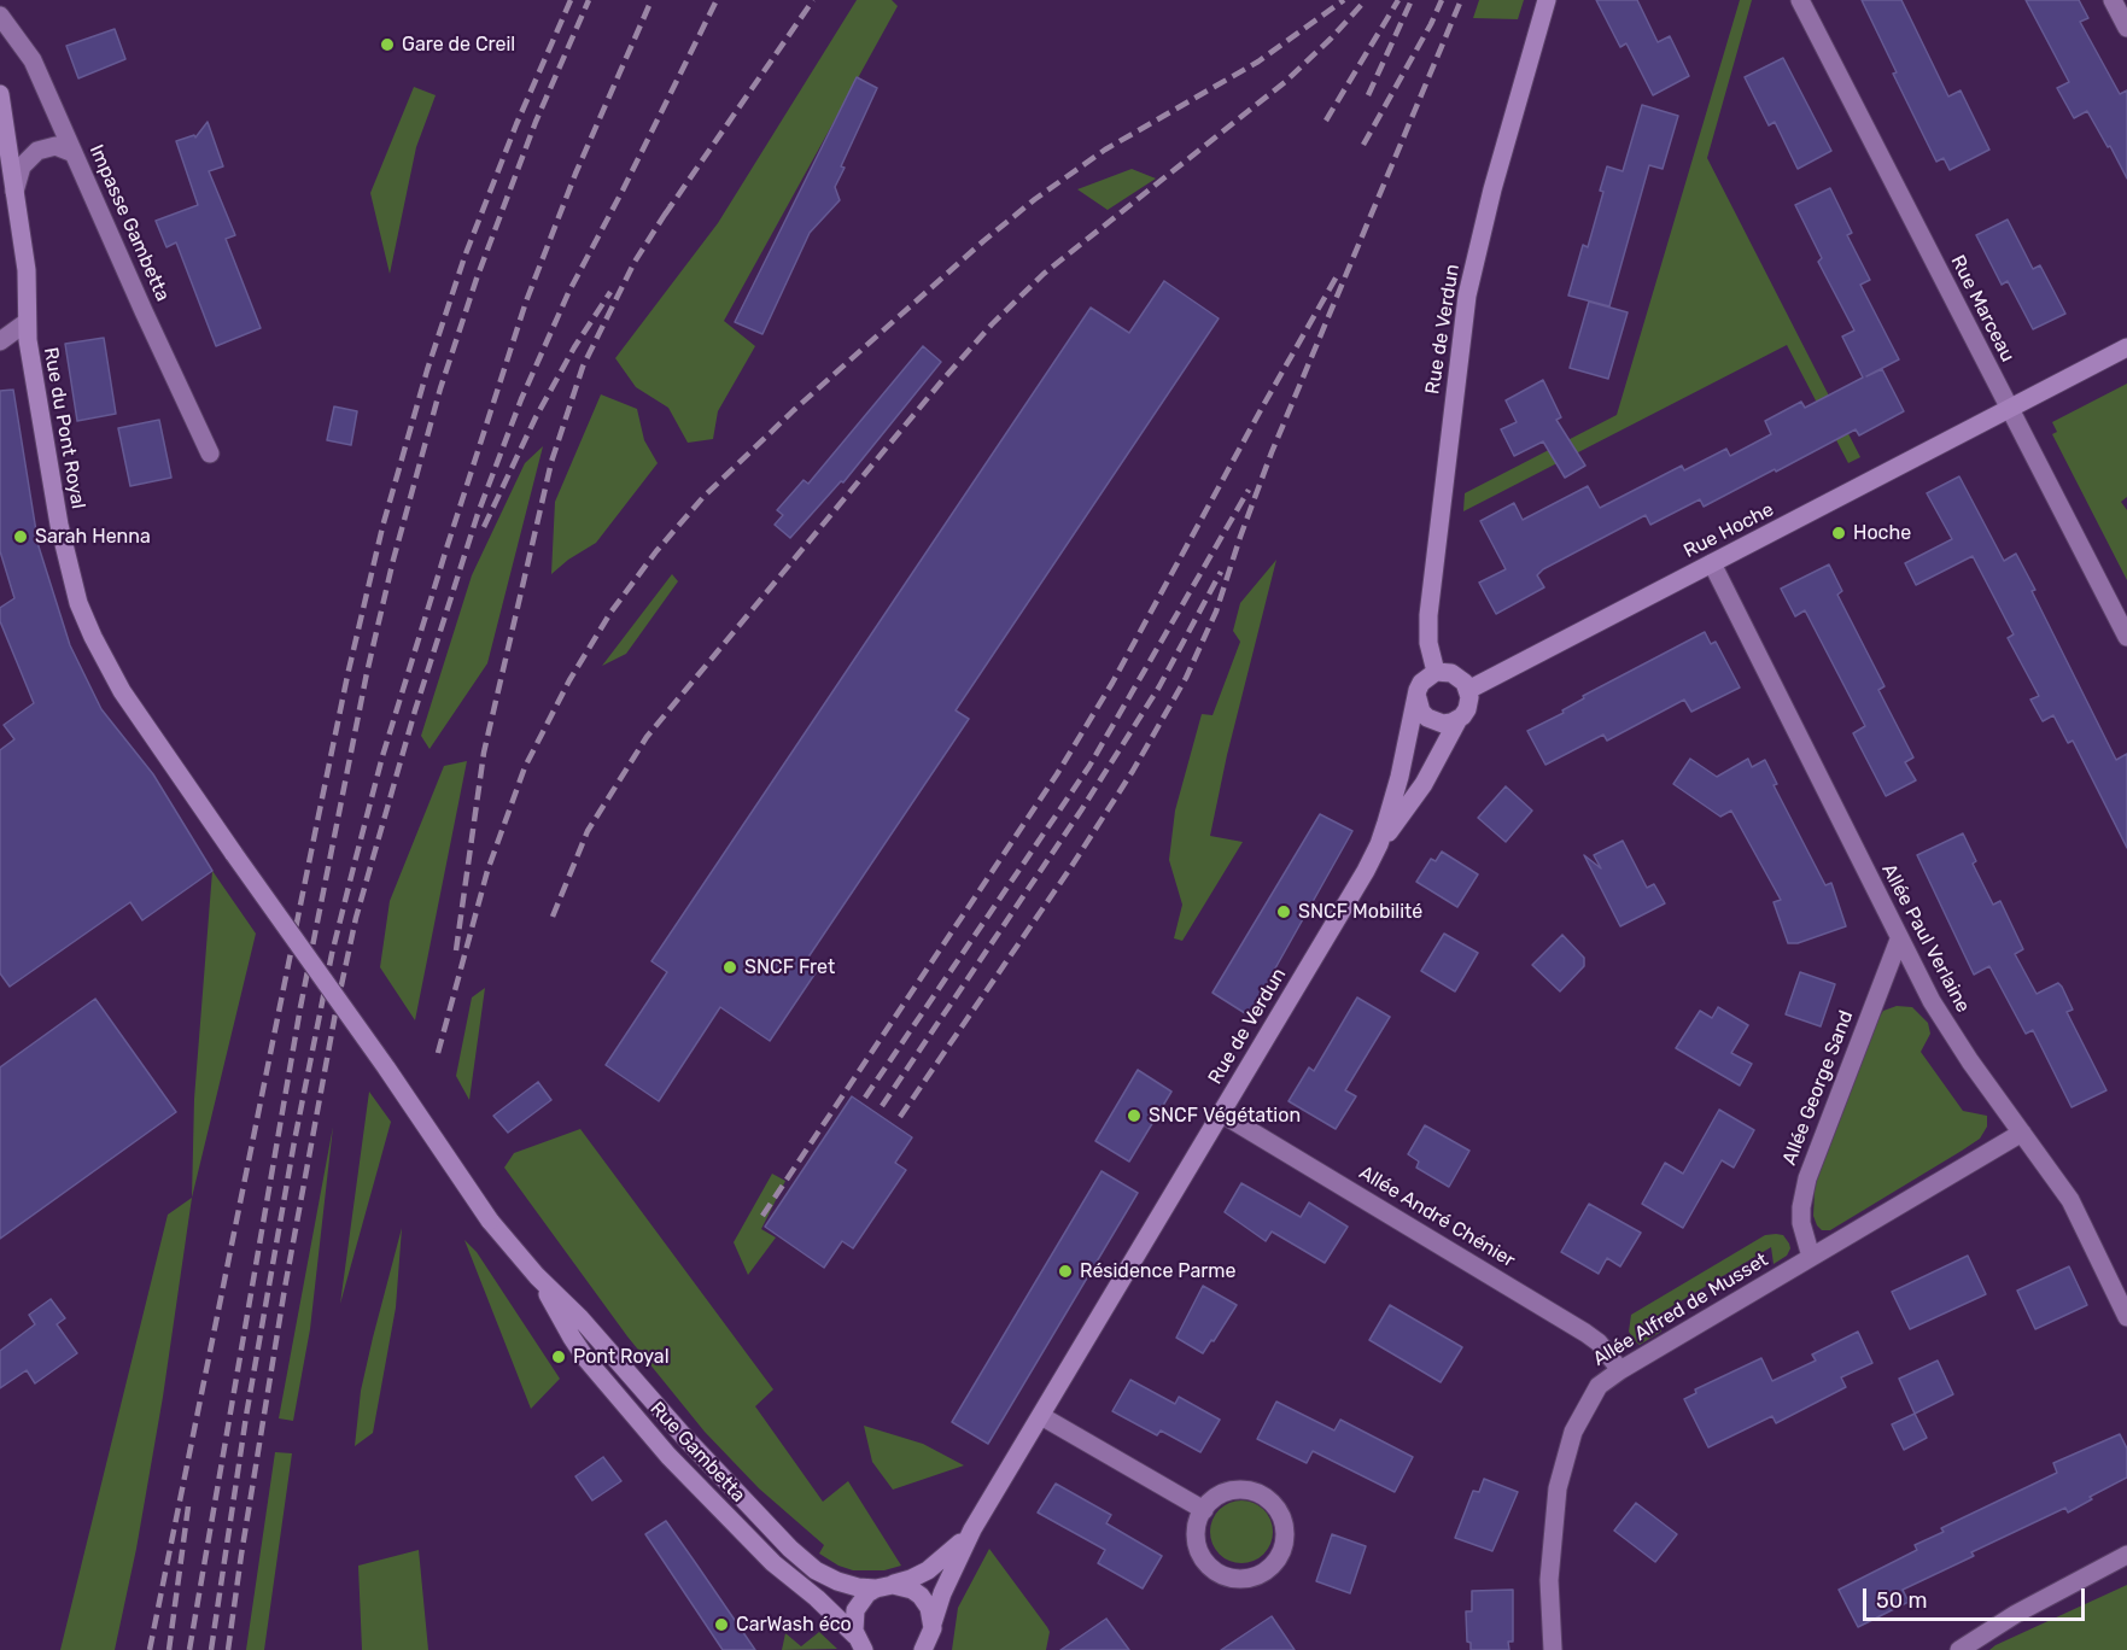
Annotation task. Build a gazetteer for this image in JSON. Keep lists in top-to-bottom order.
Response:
{
  "streets": {
    "main road": [
      "Rue de Verdun",
      "Rue du Pont Royal",
      "Rue Hoche",
      "Rue Gambetta"
    ],
    "street": [
      "Impasse Gambetta",
      "Rue Marceau",
      "Allée Paul Verlaine",
      "Allée George Sand",
      "Allée André Chénier",
      "Allée Alfred de Musset"
    ]
  },
  "crossings": [
    ["Rue Marceau", "Rue Hoche"],
    ["Rue de Verdun", "Rue Hoche"],
    ["Rue de Verdun", "Allée André Chénier"],
    ["Rue de Verdun", "Rue Gambetta"],
    ["Rue du Pont Royal", "Rue Gambetta"],
    ["Rue Hoche", "Allée Paul Verlaine"],
    ["Allée Paul Verlaine", "Allée George Sand"],
    ["Allée Paul Verlaine", "Allée Alfred de Musset"],
    ["Allée George Sand", "Allée Alfred de Musset"],
    ["Allée André Chénier", "Allée Alfred de Musset"]
  ],
  "places": [
    "Gare de Creil",
    "Hoche",
    "Sarah Henna",
    "SNCF Mobilité",
    "SNCF Fret",
    "SNCF Végétation",
    "Résidence Parme",
    "Pont Royal",
    "CarWash éco"
  ],
  "scale_bar": "50 m"
}
